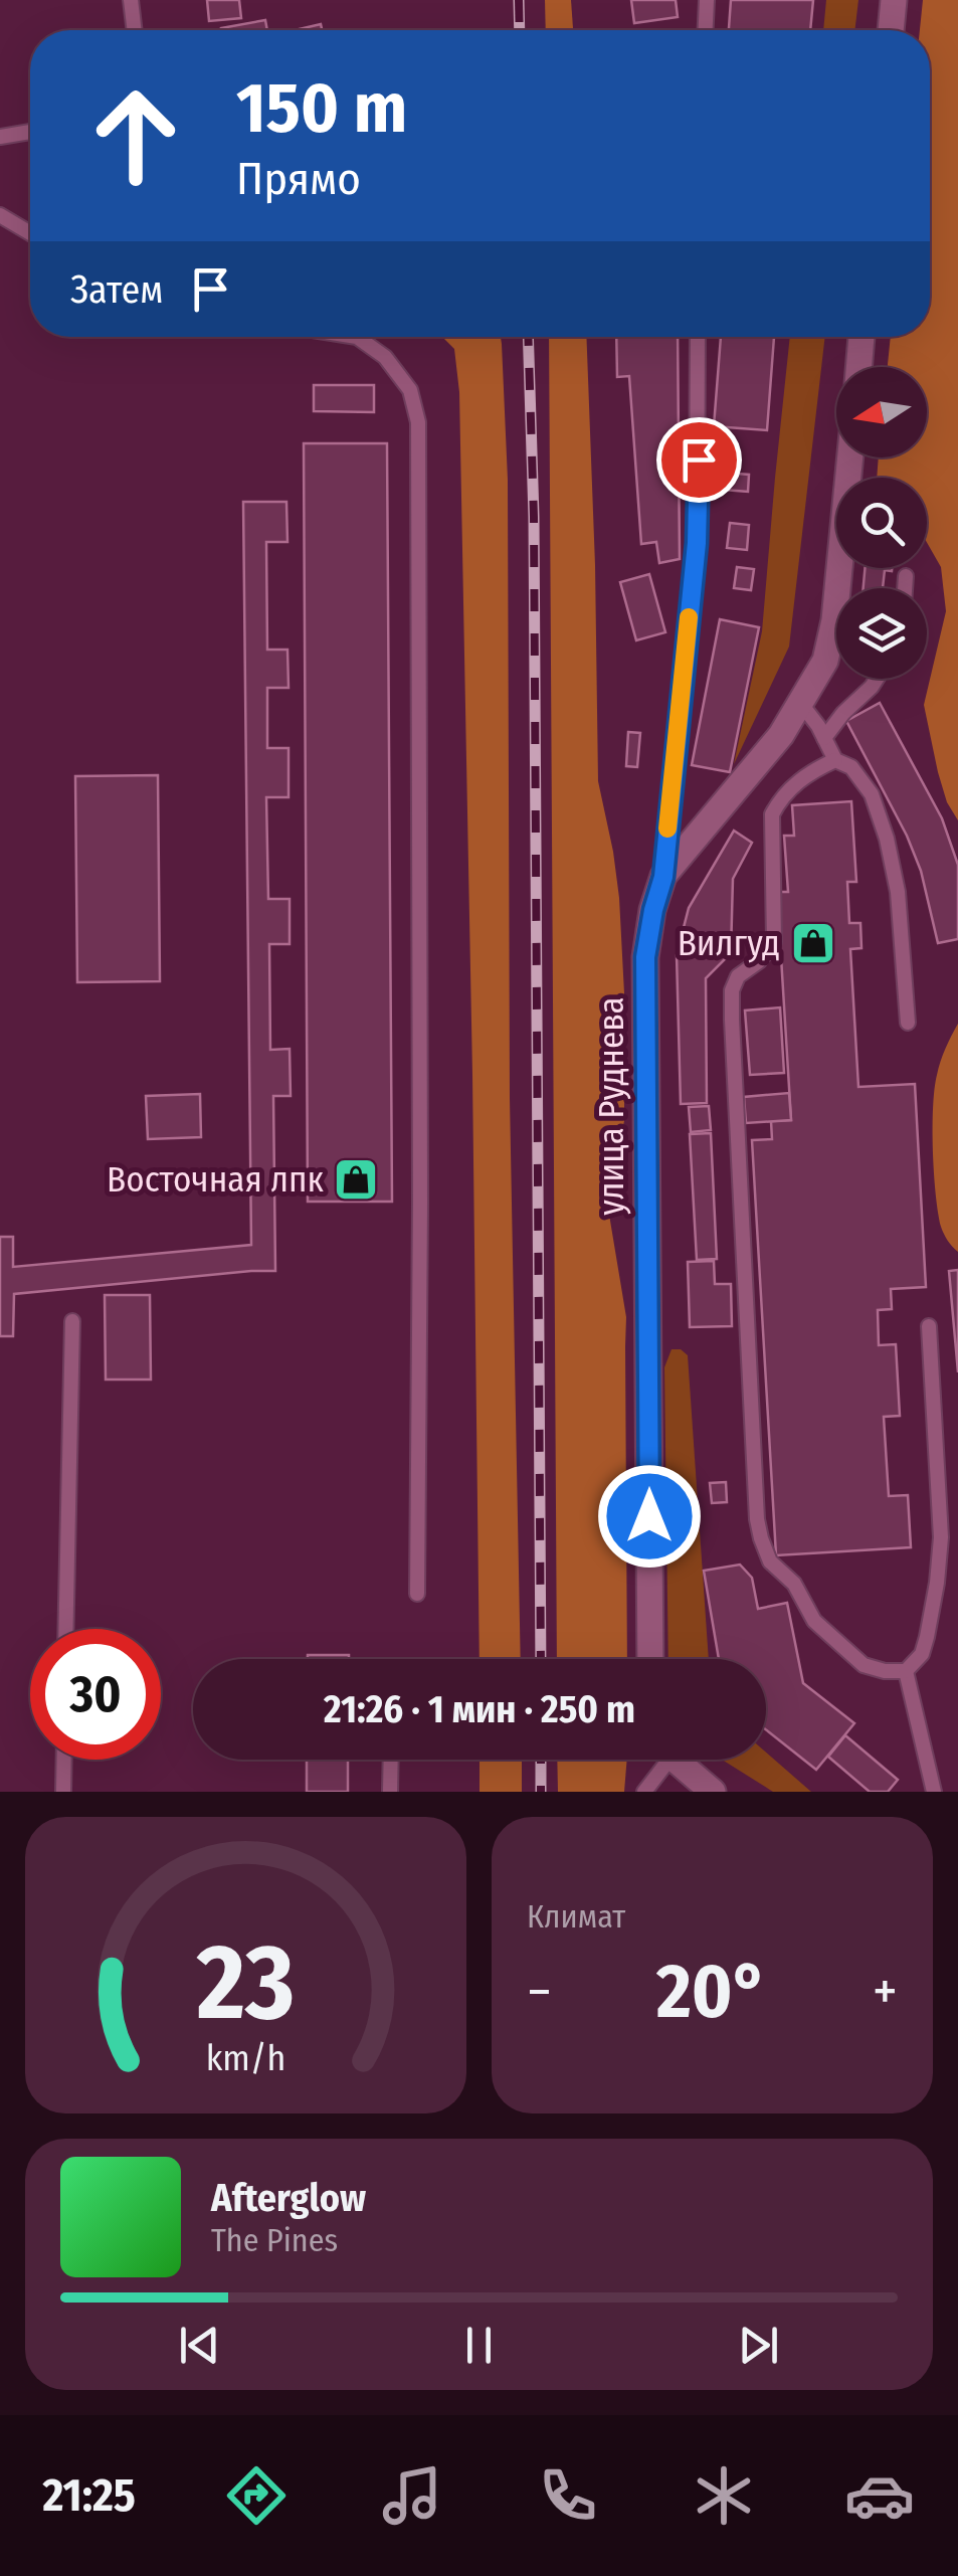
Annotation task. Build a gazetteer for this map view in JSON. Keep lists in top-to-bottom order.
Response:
{
  "streets": {
    "street": ["улица Руднева"]
  },
  "places": {
    "shop": ["Вилгуд", "Восточная лпк"]
  },
  "north": "left",
  "page": {
    "turn": ["150 m", "Прямо"],
    "then": "Затем",
    "limit": "30",
    "trip": "21:26 · 1 мин · 250 m",
    "tile": "Климат",
    "heat": ["−", "20°", "+"],
    "song": ["Afterglow", "The Pines"],
    "tabs": "21:25",
    "gauge": ["23", "km/h"]
  }
}
